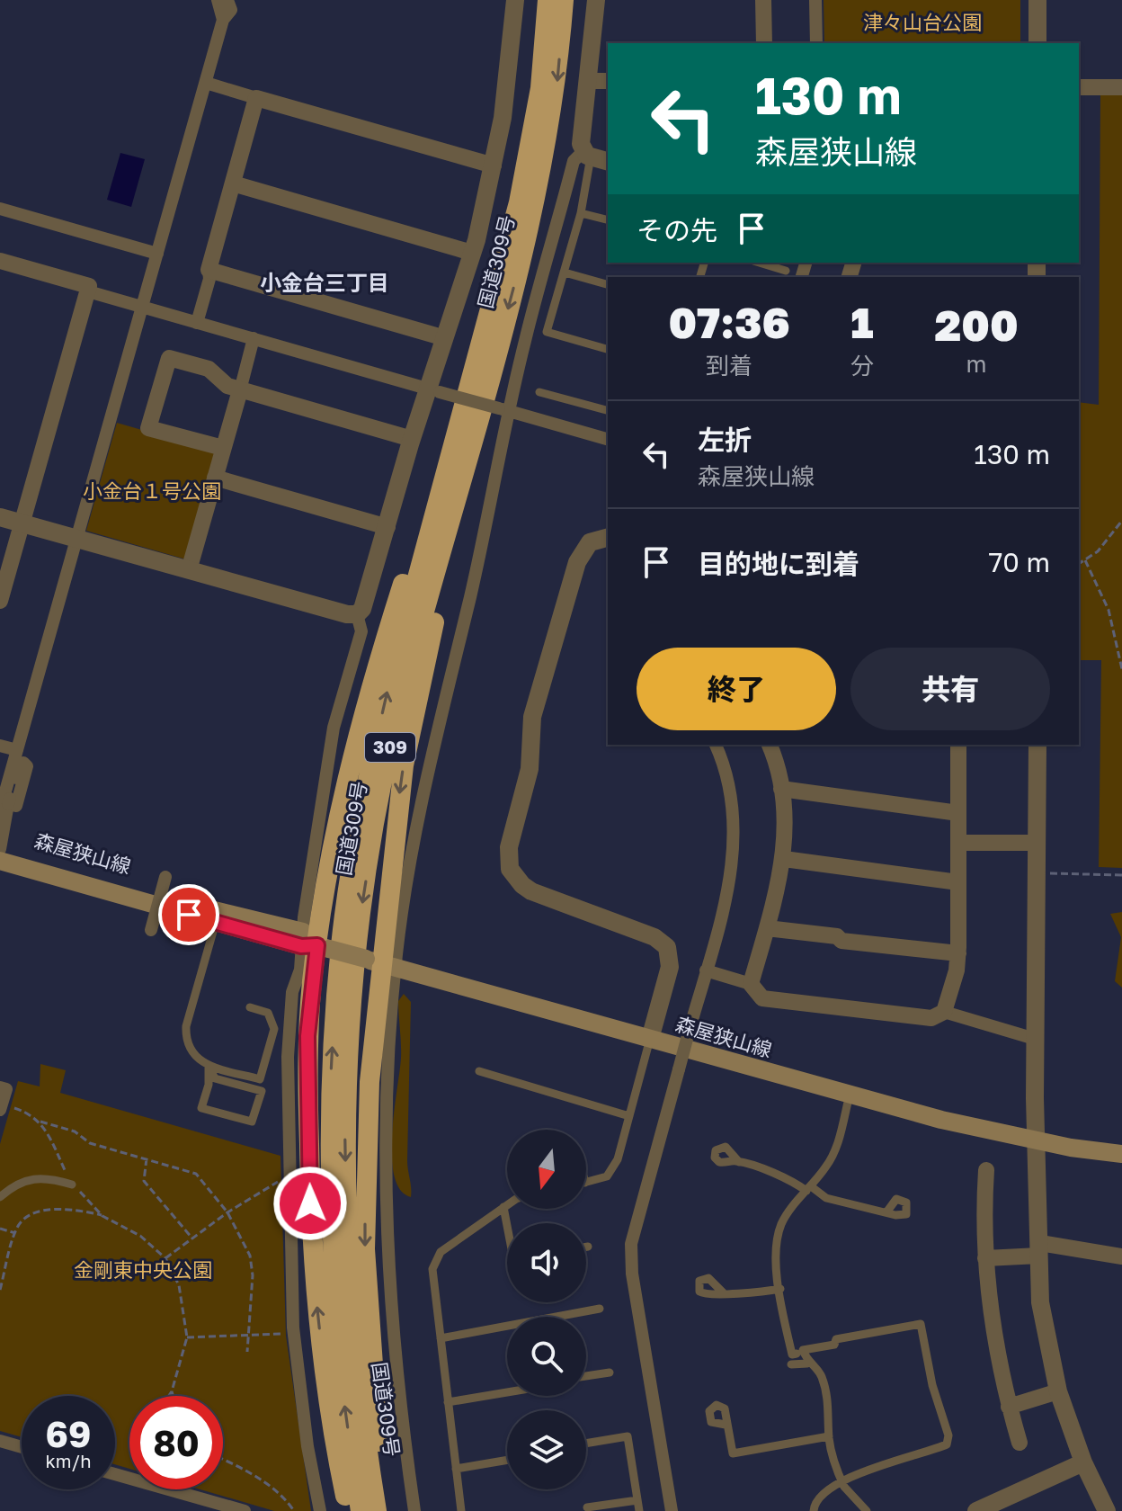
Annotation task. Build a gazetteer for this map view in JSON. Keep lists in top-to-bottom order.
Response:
{
  "streets": {
    "highway": ["国道309号", "309"],
    "main road": ["森屋狭山線"]
  },
  "districts": ["小金台三丁目"],
  "parks": ["津々山台公園", "小金台１号公園", "金剛東中央公園"],
  "north": "bottom",
  "page": {
    "turn": ["130 m", "森屋狭山線"],
    "then": "その先",
    "eta": [
      "07:36",
      "到着",
      "1",
      "分",
      "200",
      "m"
    ],
    "list": [
      {
        "name": "左折",
        "note": "森屋狭山線",
        "value": "130 m"
      },
      {
        "name": "目的地に到着",
        "value": "70 m"
      }
    ],
    "buttons": ["終了", "共有"],
    "speed": "69 km/h",
    "limit": "80"
  }
}
